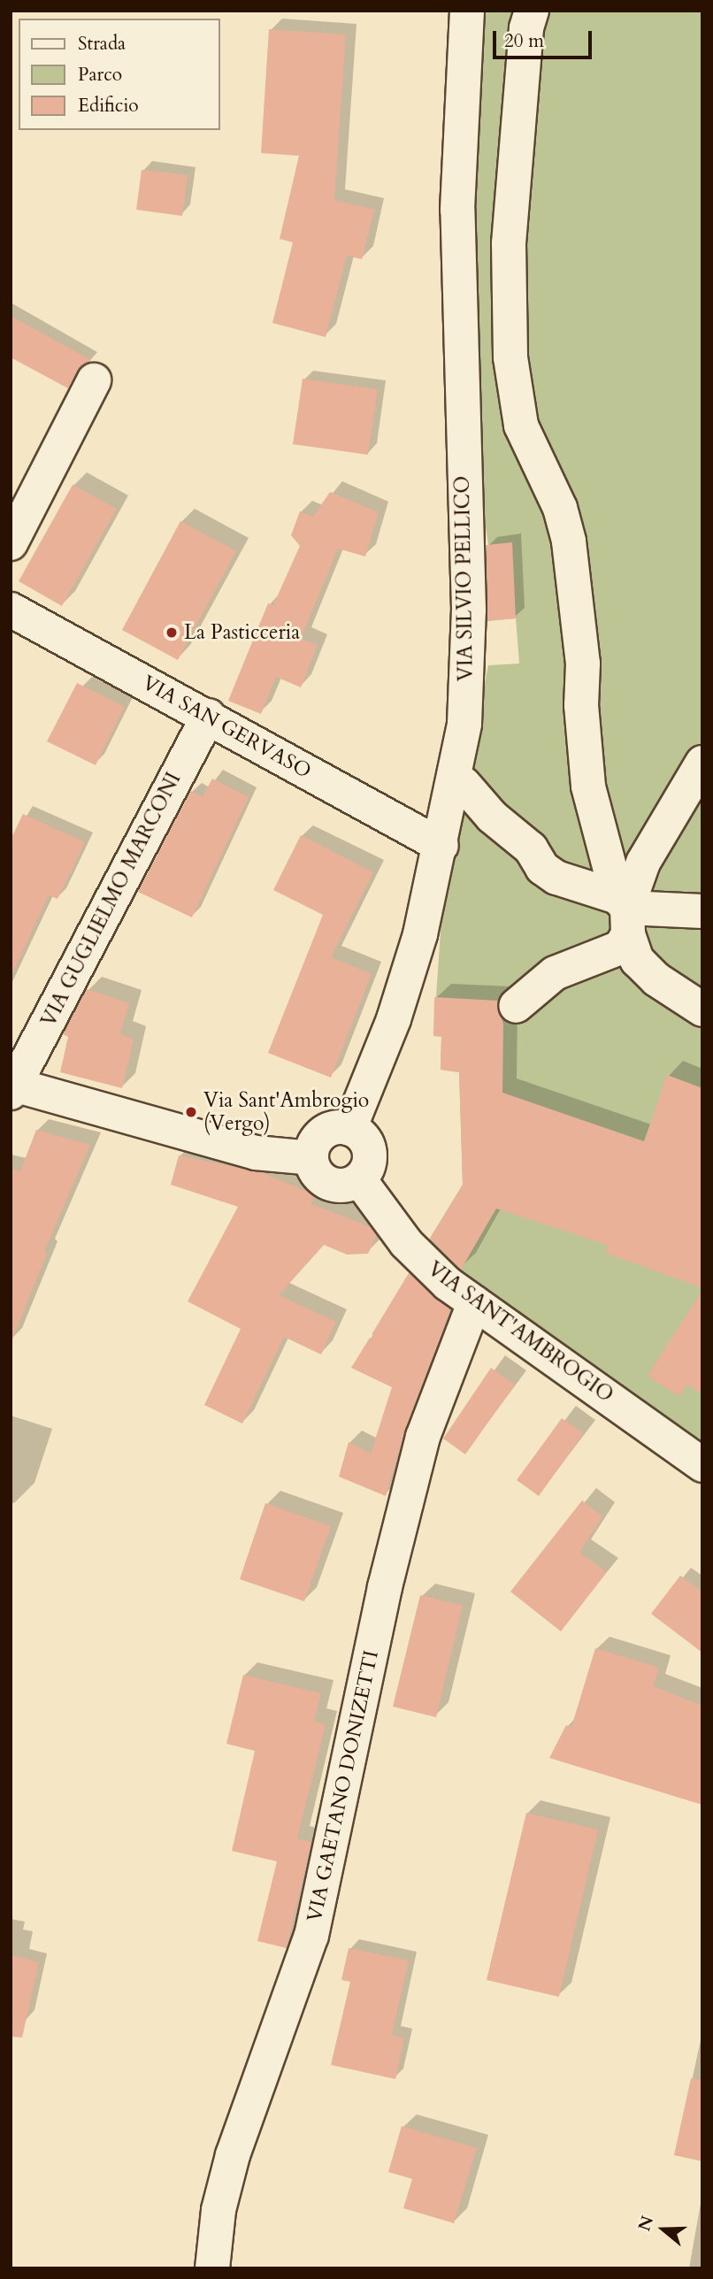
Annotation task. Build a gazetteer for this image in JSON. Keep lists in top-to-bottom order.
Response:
{
  "streets": {
    "street": [
      "VIA SILVIO PELLICO",
      "VIA SAN GERVASO",
      "VIA GUGLIELMO MARCONI",
      "VIA SANT'AMBROGIO",
      "VIA GAETANO DONIZETTI"
    ]
  },
  "crossings": [
    ["VIA SILVIO PELLICO", "VIA SAN GERVASO"],
    ["VIA SILVIO PELLICO", "VIA SANT'AMBROGIO"],
    ["VIA SAN GERVASO", "VIA GUGLIELMO MARCONI"],
    ["VIA SANT'AMBROGIO", "VIA GAETANO DONIZETTI"]
  ],
  "places": ["La Pasticceria", "Via Sant'Ambrogio (Vergo)"],
  "legend": ["Strada", "Parco", "Edificio"],
  "scale_bar": "20 m",
  "north": "left"
}
